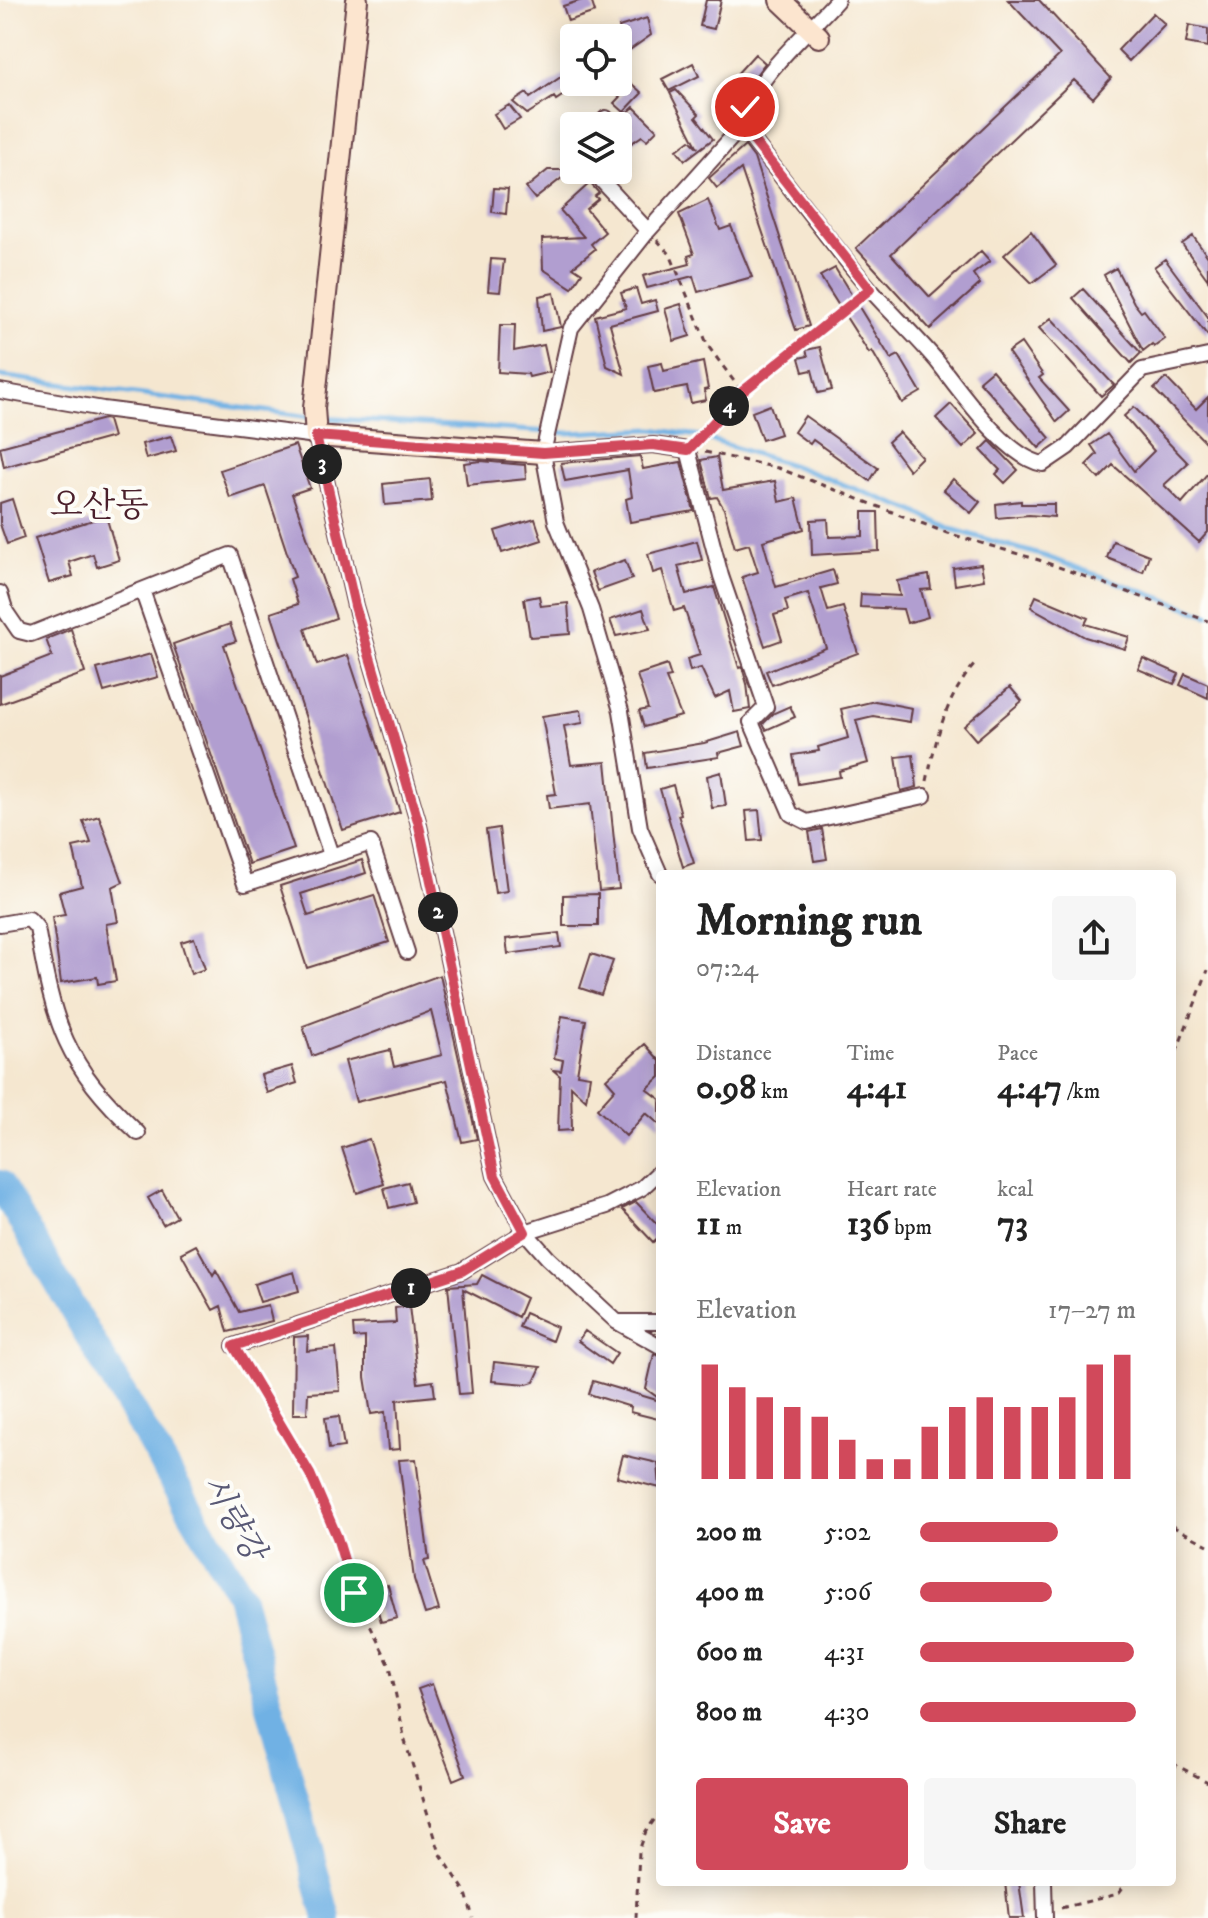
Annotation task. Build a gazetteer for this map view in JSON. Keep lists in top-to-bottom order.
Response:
{
  "districts": ["오산동"],
  "water": ["시량강"],
  "page": {
    "pins": [
      "4",
      "3",
      "2",
      "1"
    ],
    "heading": ["Morning run", "07:24"],
    "stats": [
      ["Distance", "0.98 km"],
      ["Time", "4:41"],
      ["Pace", "4:47 /km"],
      ["Elevation", "11 m"],
      ["Heart rate", "136 bpm"],
      ["kcal", "73"]
    ],
    "chart": ["Elevation", "17–27 m"],
    "list": [
      {
        "name": "200 m",
        "note": "5:02"
      },
      {
        "name": "400 m",
        "note": "5:06"
      },
      {
        "name": "600 m",
        "note": "4:31"
      },
      {
        "name": "800 m",
        "note": "4:30"
      }
    ],
    "buttons": ["Save", "Share"]
  }
}
